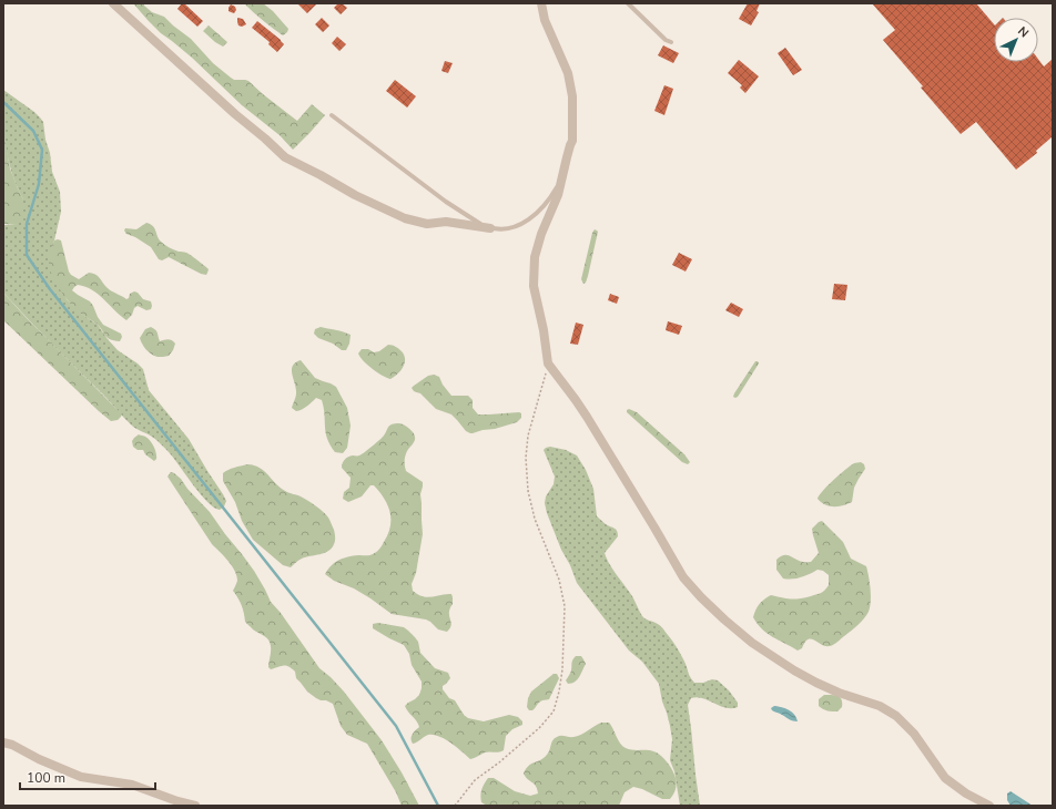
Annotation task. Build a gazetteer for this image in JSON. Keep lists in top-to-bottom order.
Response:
{
  "scale_bar": "100 m",
  "north": "top right"
}
